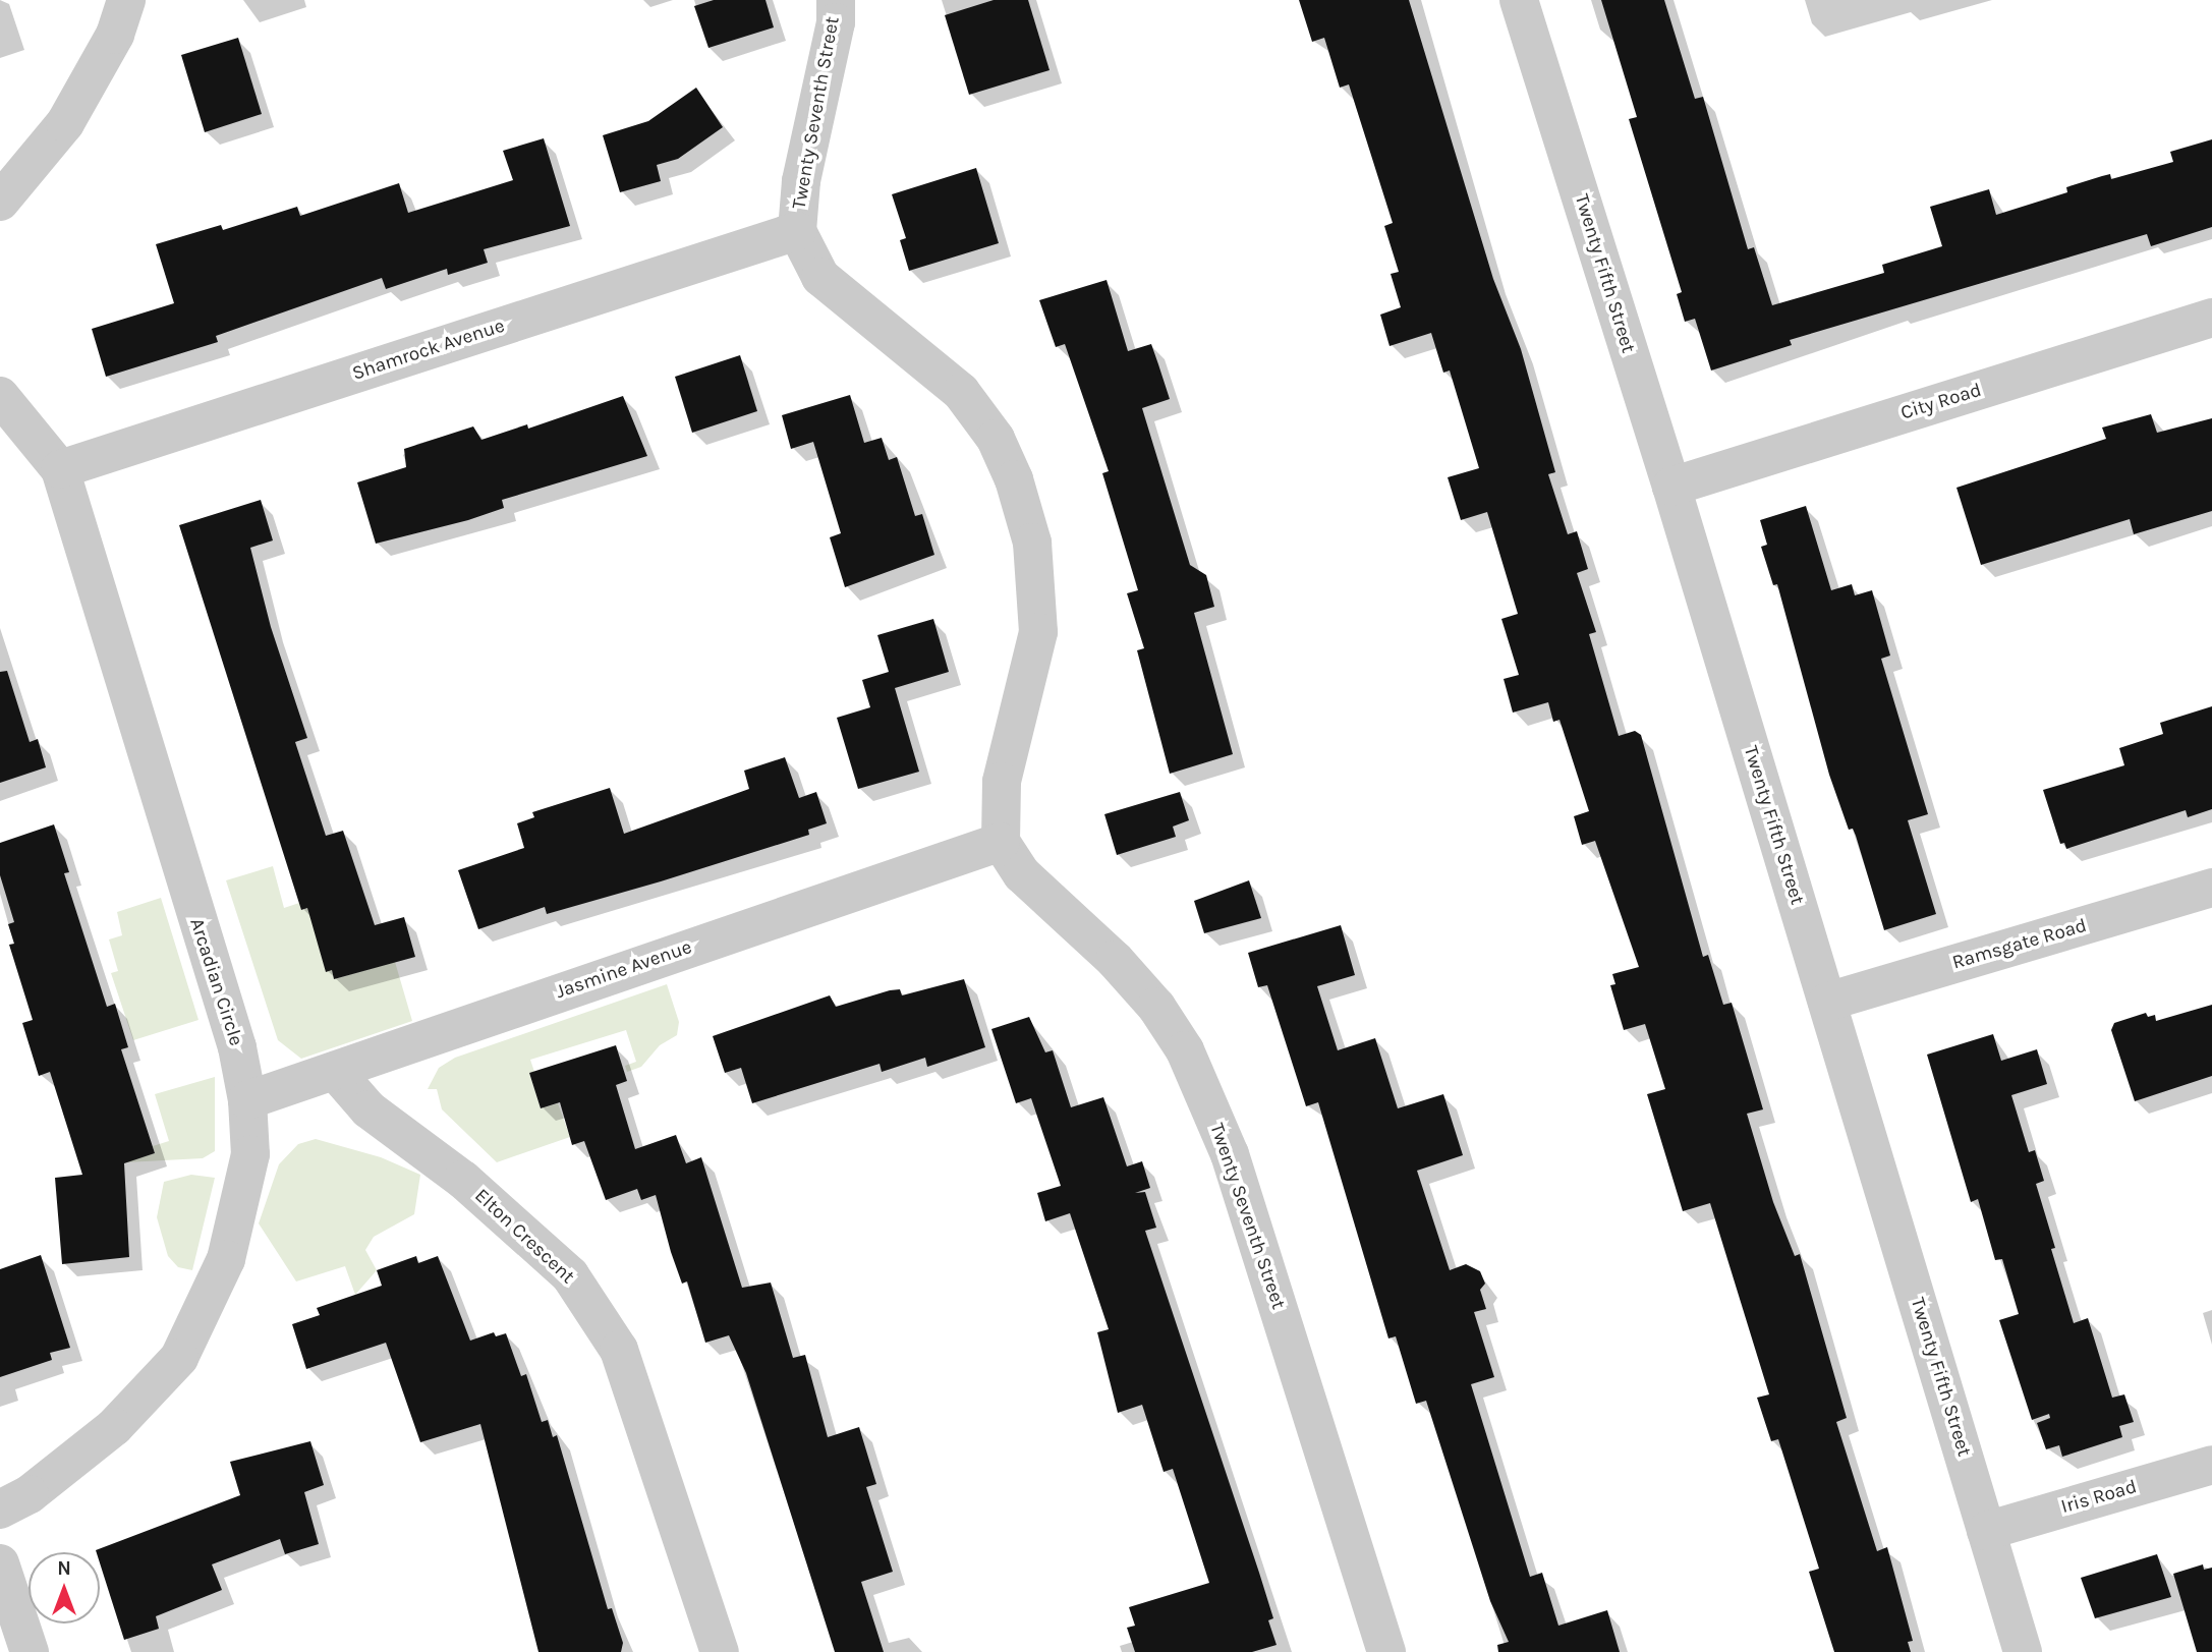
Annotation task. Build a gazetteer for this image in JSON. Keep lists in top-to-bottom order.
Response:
{
  "streets": {
    "street": [
      "Twenty Seventh Street",
      "Twenty Fifth Street",
      "Shamrock Avenue",
      "City Road",
      "Ramsgate Road",
      "Jasmine Avenue",
      "Arcadian Circle",
      "Elton Crescent",
      "Iris Road"
    ]
  },
  "crossings": [
    ["Twenty Seventh Street", "Shamrock Avenue"],
    ["Twenty Seventh Street", "Jasmine Avenue"],
    ["Twenty Fifth Street", "City Road"],
    ["Twenty Fifth Street", "Ramsgate Road"],
    ["Twenty Fifth Street", "Iris Road"],
    ["Shamrock Avenue", "Arcadian Circle"],
    ["Jasmine Avenue", "Arcadian Circle"],
    ["Jasmine Avenue", "Elton Crescent"]
  ],
  "north": "top"
}
